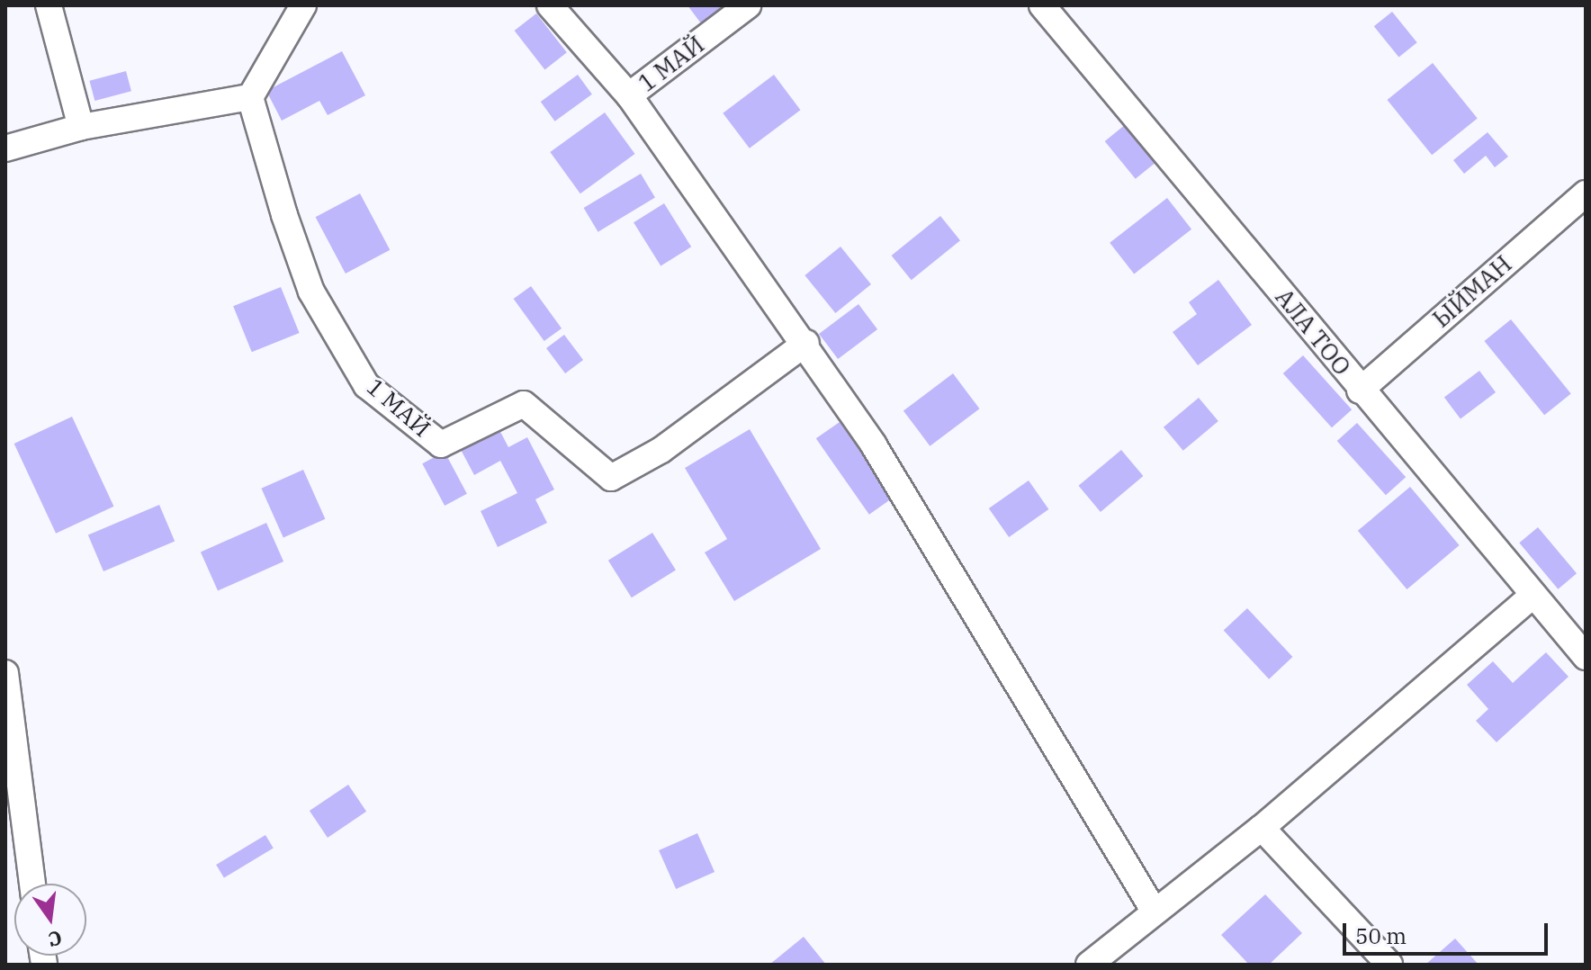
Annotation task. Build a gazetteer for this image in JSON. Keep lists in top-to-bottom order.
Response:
{
  "streets": {
    "street": ["1 МАЙ", "ЫЙМАН", "АЛА ТОО"]
  },
  "crossings": [
    ["ЫЙМАН", "АЛА ТОО"]
  ],
  "scale_bar": "50 m",
  "north": "bottom"
}
